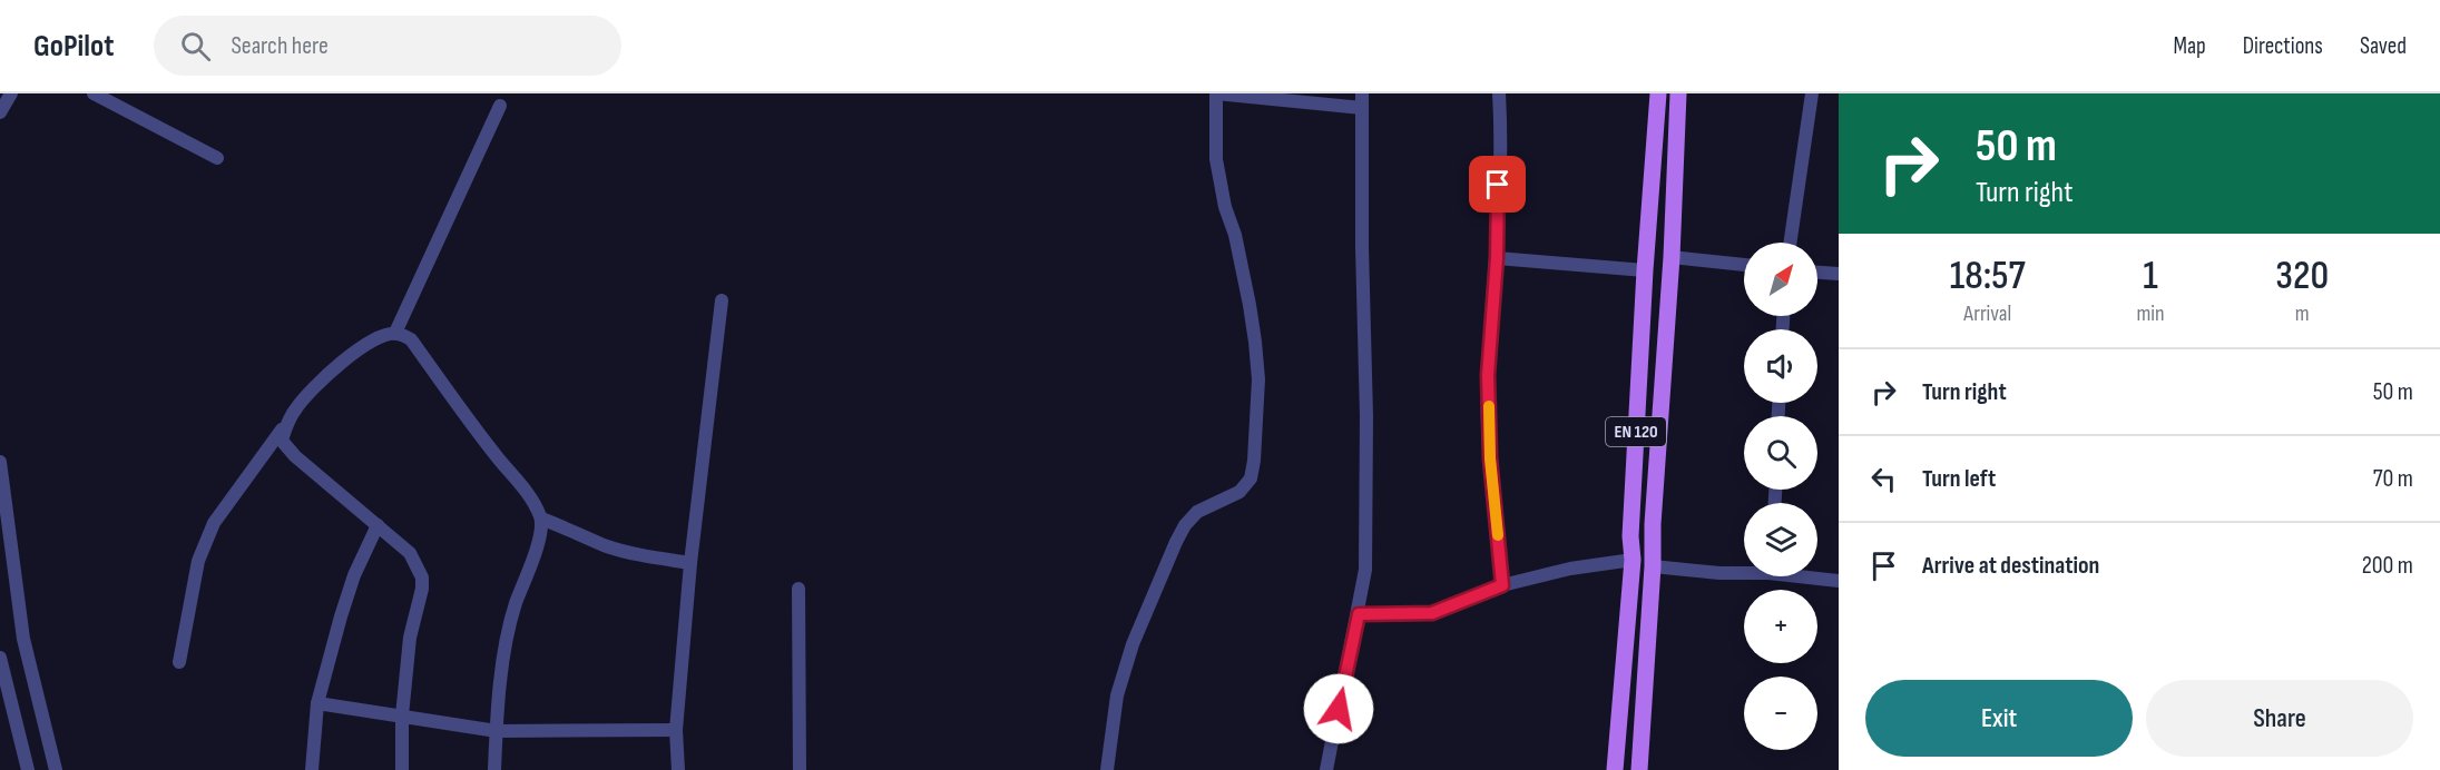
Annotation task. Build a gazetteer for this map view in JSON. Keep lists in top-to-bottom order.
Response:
{
  "streets": {
    "main road": ["EN 120"]
  },
  "north": "top right",
  "page": {
    "header": "GoPilot",
    "search": "Search here",
    "nav": ["Map", "Directions", "Saved"],
    "turn": ["50 m", "Turn right"],
    "eta": [
      "18:57",
      "Arrival",
      "1",
      "min",
      "320",
      "m"
    ],
    "map_buttons": ["+", "−"],
    "list": [
      {
        "name": "Turn right",
        "value": "50 m"
      },
      {
        "name": "Turn left",
        "value": "70 m"
      },
      {
        "name": "Arrive at destination",
        "value": "200 m"
      }
    ],
    "buttons": ["Exit", "Share"]
  }
}
